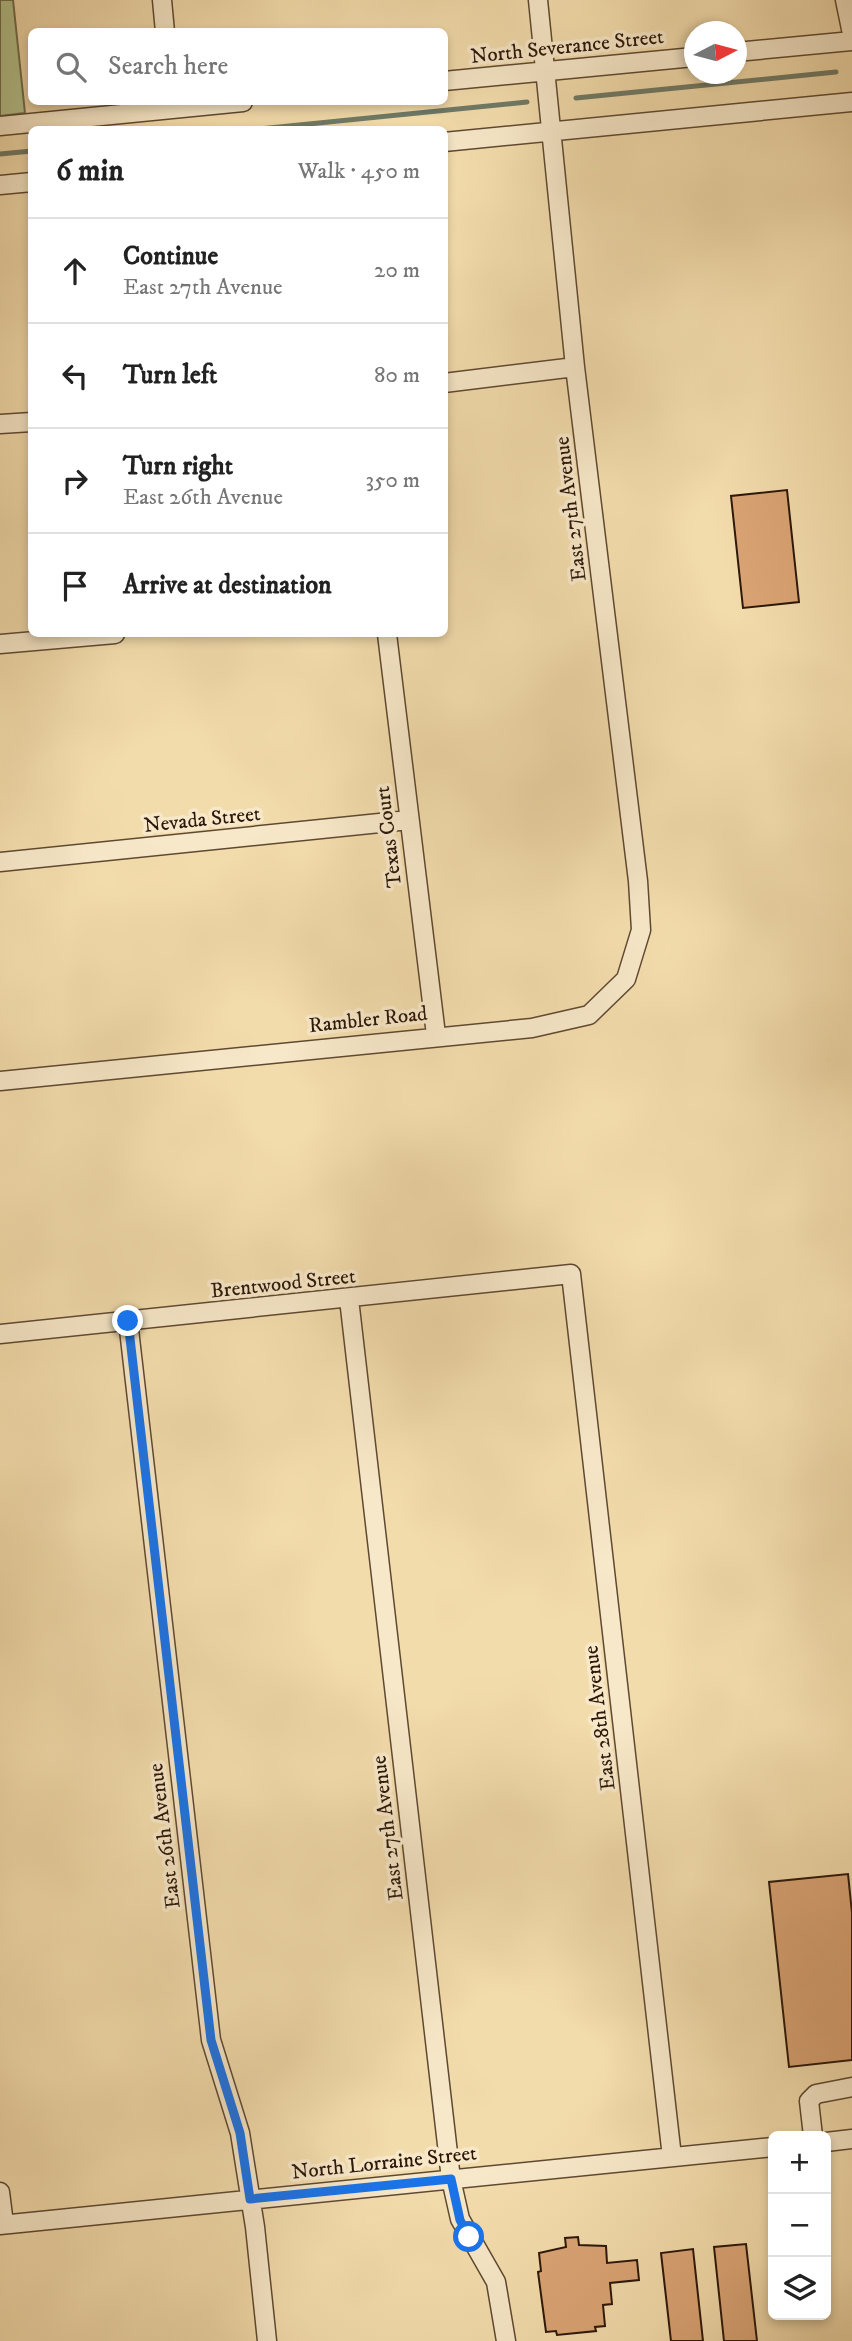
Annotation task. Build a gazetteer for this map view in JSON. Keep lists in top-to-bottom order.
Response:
{
  "streets": {
    "street": [
      "North Severance Street",
      "East 27th Avenue",
      "Nevada Street",
      "Texas Court",
      "Rambler Road",
      "Brentwood Street",
      "East 28th Avenue",
      "East 26th Avenue",
      "North Lorraine Street"
    ]
  },
  "crossings": [
    ["North Severance Street", "East 27th Avenue"],
    ["East 27th Avenue", "Rambler Road"],
    ["East 27th Avenue", "Brentwood Street"],
    ["East 27th Avenue", "North Lorraine Street"],
    ["Nevada Street", "Texas Court"],
    ["Texas Court", "Rambler Road"],
    ["Brentwood Street", "East 28th Avenue"],
    ["Brentwood Street", "East 26th Avenue"],
    ["East 28th Avenue", "North Lorraine Street"],
    ["East 26th Avenue", "North Lorraine Street"]
  ],
  "north": "right",
  "page": {
    "search": "Search here",
    "heading": ["6 min", "Walk · 450 m"],
    "list": [
      ["Continue", "East 27th Avenue", "20 m"],
      ["Turn left", "80 m"],
      ["Turn right", "East 26th Avenue", "350 m"],
      "Arrive at destination"
    ],
    "map_buttons": ["+", "−"]
  }
}
